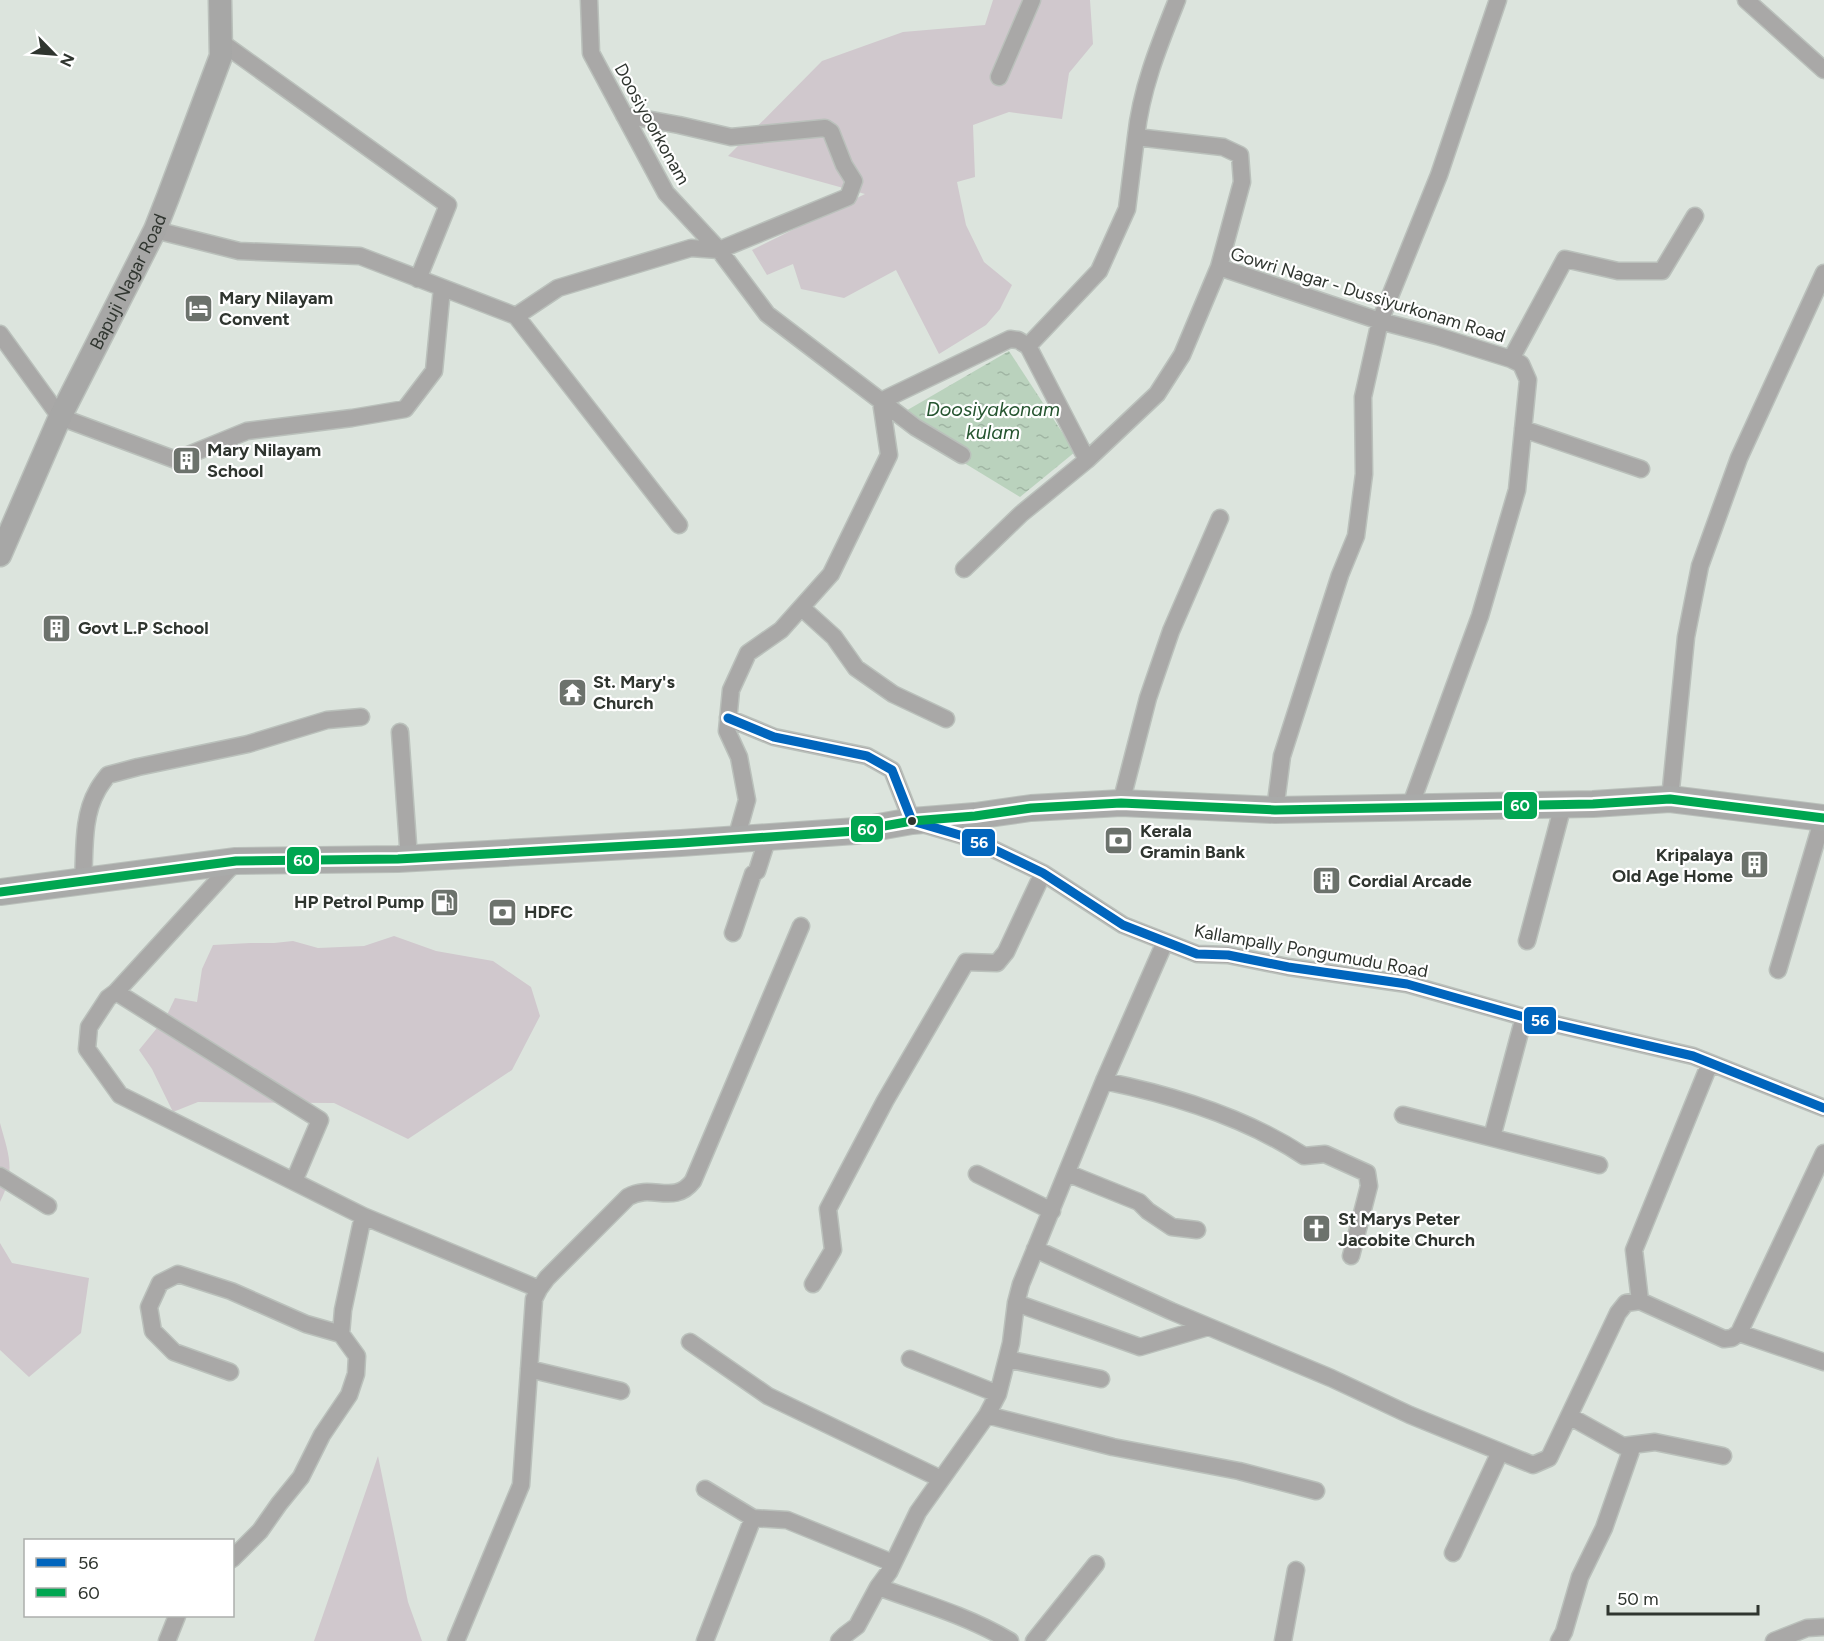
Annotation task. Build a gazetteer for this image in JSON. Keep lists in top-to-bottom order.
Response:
{
  "streets": {
    "street": [
      "Doosiyoorkonam",
      "Bapuji Nagar Road",
      "Gowri Nagar - Dussiyurkonam Road",
      "Kallampally Pongumudu Road"
    ]
  },
  "water": ["Doosiyakonam kulam"],
  "places": {
    "hotel": ["Mary Nilayam Convent"],
    "building": [
      "Mary Nilayam School",
      "Govt L.P School",
      "Kripalaya Old Age Home",
      "Cordial Arcade"
    ],
    "temple": ["St. Mary's Church"],
    "bank": ["Kerala Gramin Bank", "HDFC"],
    "fuel station": ["HP Petrol Pump"],
    "church": ["St Marys Peter Jacobite Church"]
  },
  "lines": ["transit line 56", "transit line 60"],
  "legend": ["56", "60"],
  "scale_bar": "50 m",
  "north": "bottom right"
}
